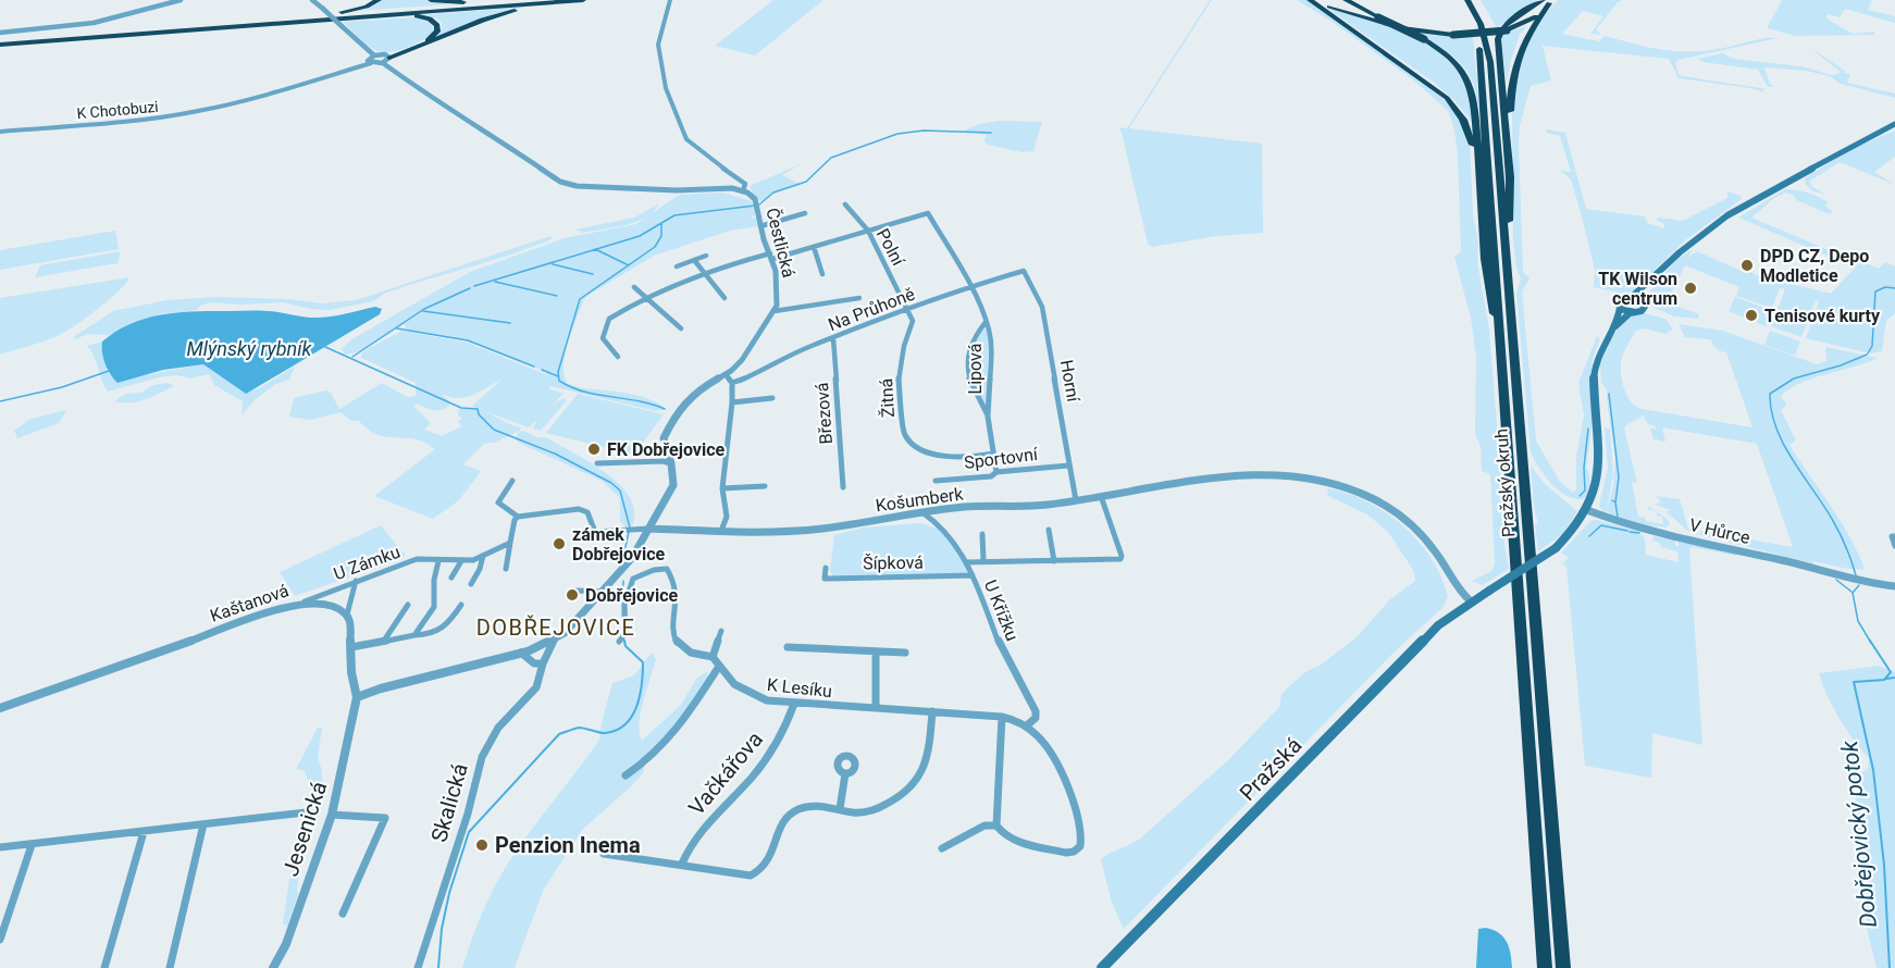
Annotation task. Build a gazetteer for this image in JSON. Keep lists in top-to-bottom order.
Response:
{
  "streets": {
    "highway": ["Pražský okruh"],
    "main road": ["Pražská"],
    "street": [
      "K Chotobuzi",
      "Čestlická",
      "Polní",
      "Na Průhoně",
      "Lipová",
      "Horní",
      "Žitná",
      "Březová",
      "Sportovní",
      "Košumberk",
      "V Hůrce",
      "U Zámku",
      "Šípková",
      "Kaštanová",
      "U Křížku",
      "K Lesíku",
      "Vačkářova",
      "Skalická",
      "Jesenická"
    ]
  },
  "crossings": [
    ["Čestlická", "Košumberk"],
    ["Čestlická", "Skalická"],
    ["Polní", "Na Průhoně"],
    ["Polní", "Lipová"],
    ["Polní", "Žitná"],
    ["Na Průhoně", "Lipová"],
    ["Na Průhoně", "Horní"],
    ["Na Průhoně", "Žitná"],
    ["Na Průhoně", "Březová"],
    ["Lipová", "Žitná"],
    ["Lipová", "Sportovní"],
    ["Horní", "Sportovní"],
    ["Horní", "Košumberk"],
    ["Košumberk", "U Křížku"],
    ["Košumberk", "Pražská"],
    ["V Hůrce", "Pražská"],
    ["U Zámku", "Kaštanová"],
    ["Šípková", "U Křížku"],
    ["U Křížku", "K Lesíku"],
    ["K Lesíku", "Vačkářova"]
  ],
  "districts": ["DOBŘEJOVICE"],
  "water": ["Mlýnský rybník", "Dobřejovický potok"],
  "places": [
    "DPD CZ, Depo Modletice",
    "TK Wilson centrum",
    "Tenisové kurty",
    "FK Dobřejovice",
    "zámek Dobřejovice",
    "Dobřejovice",
    "Penzion Inema"
  ]
}
